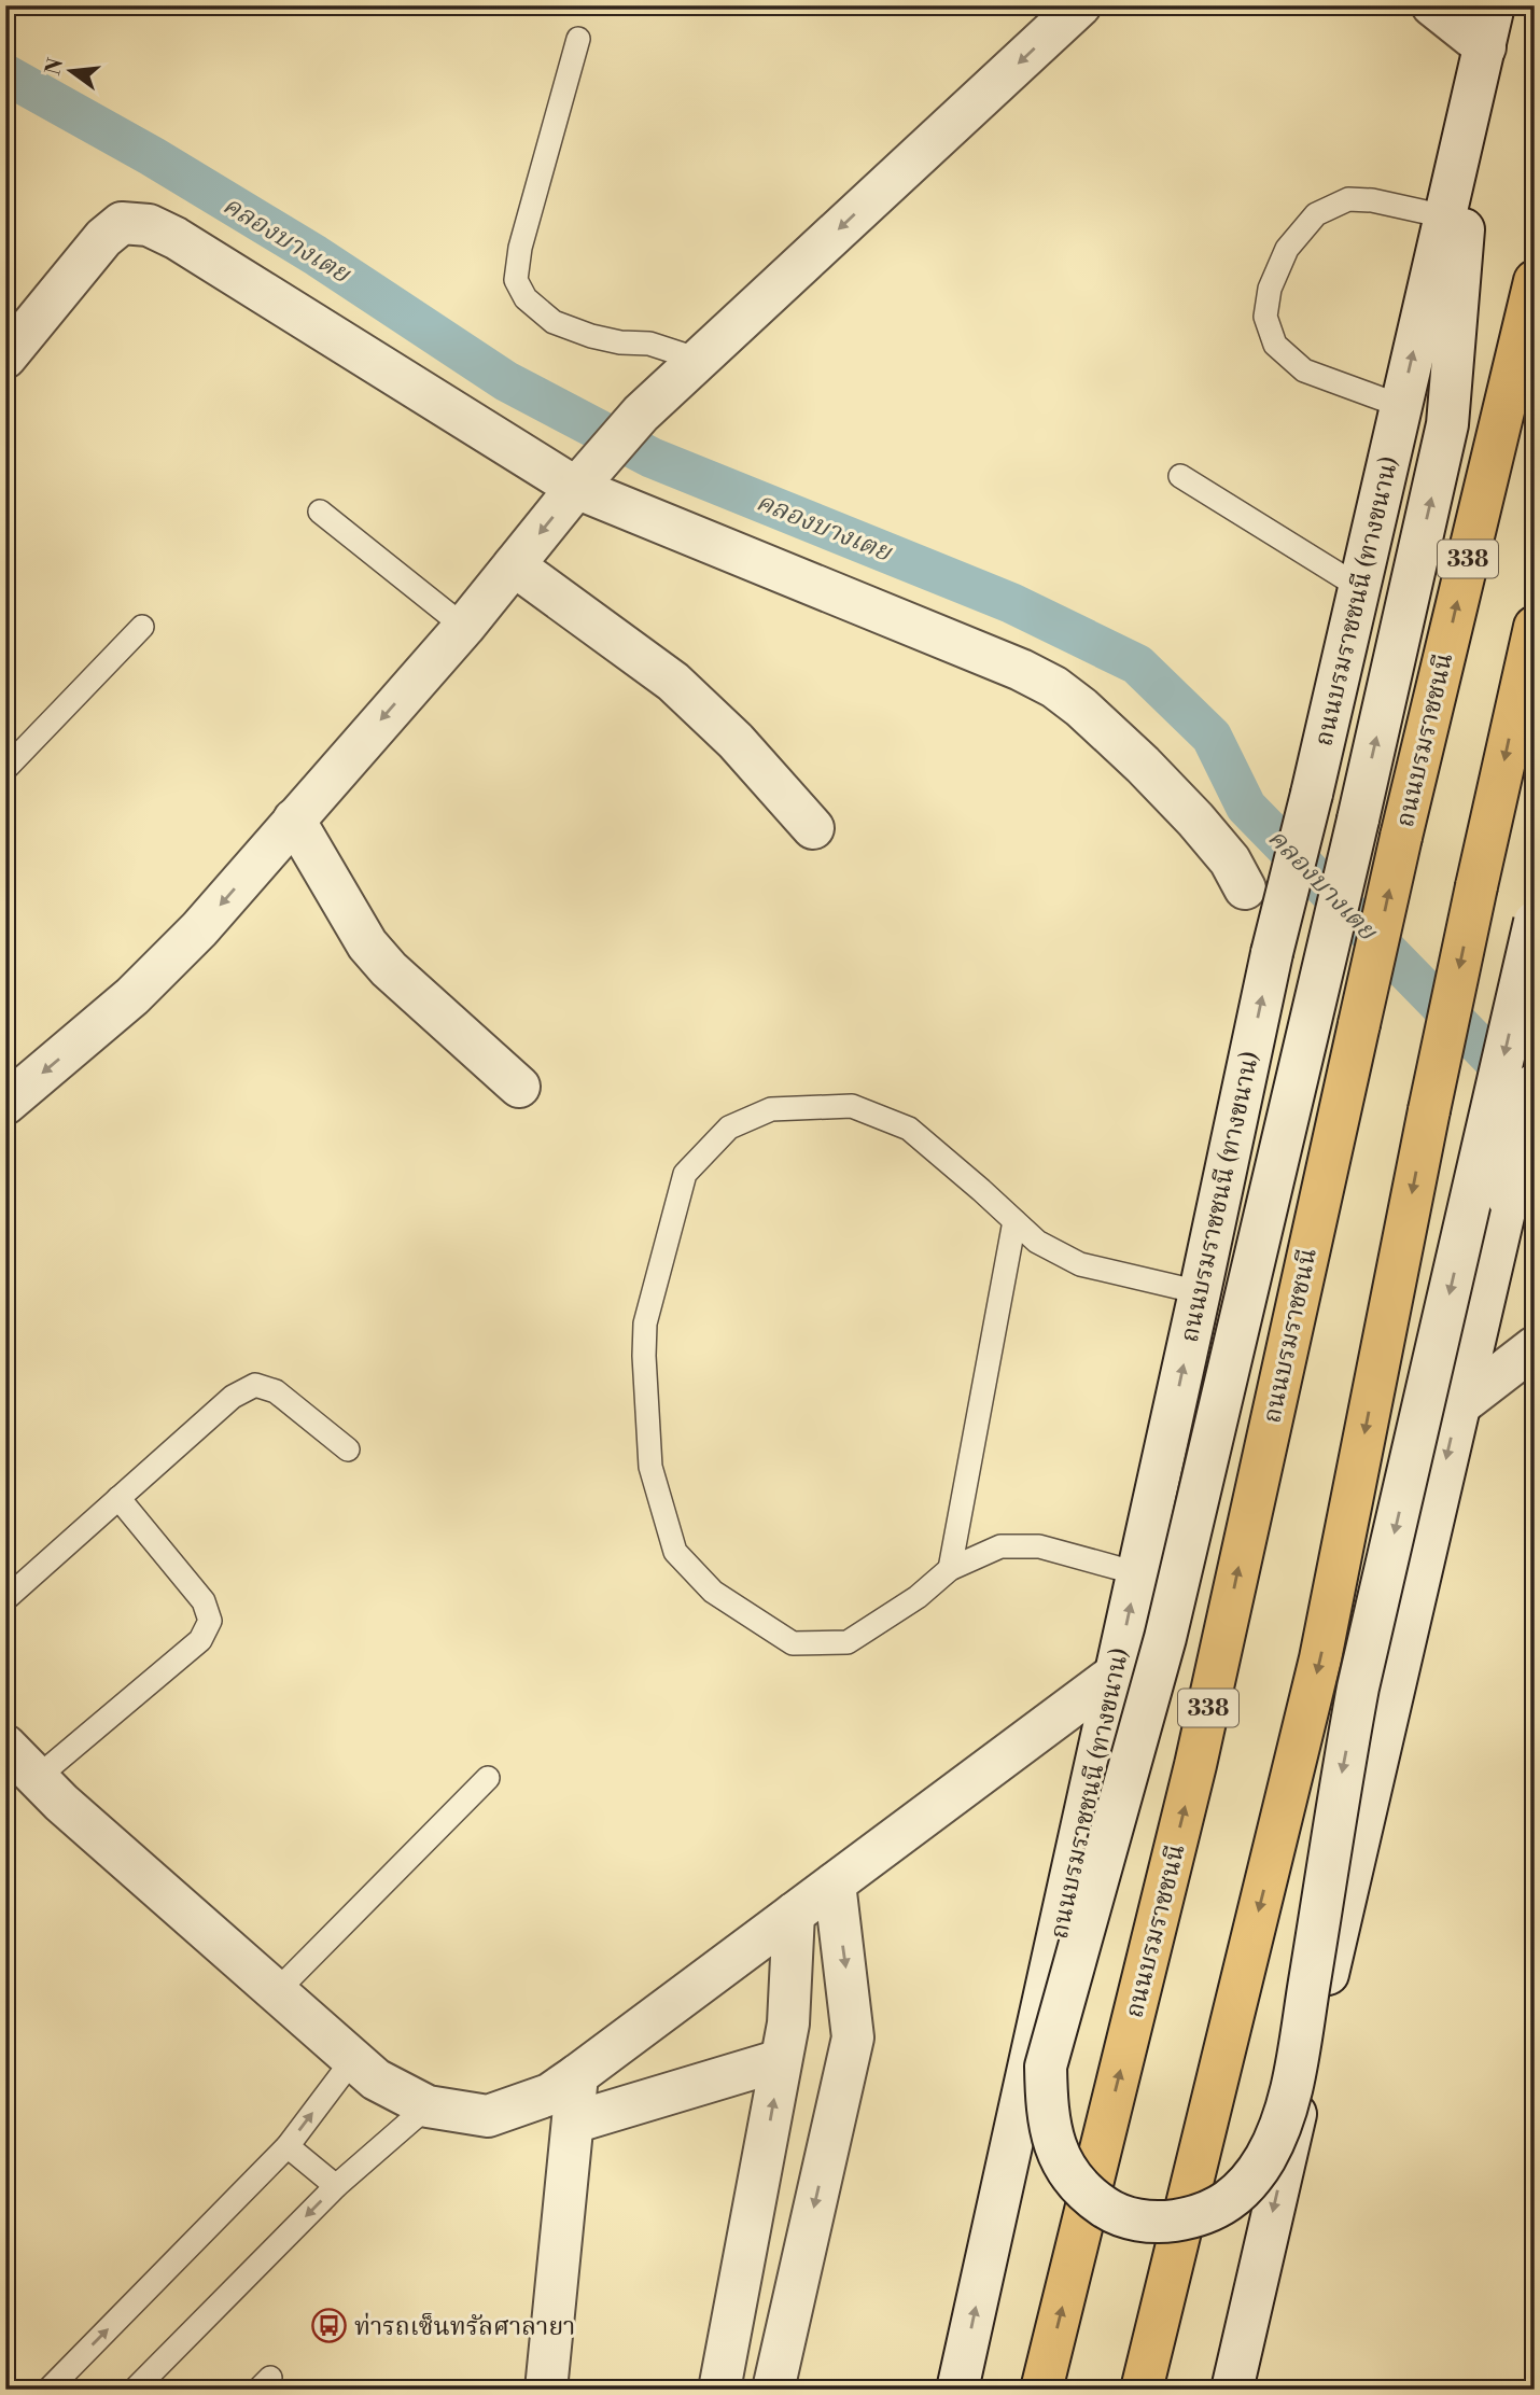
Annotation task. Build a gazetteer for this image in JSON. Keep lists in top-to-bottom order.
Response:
{
  "streets": {
    "highway": ["338", "ถนนบรมราชชนนี"],
    "main road": ["ถนนบรมราชชนนี (ทางขนาน)"]
  },
  "water": ["คลองบางเตย"],
  "places": {
    "bus stop": ["ท่ารถเซ็นทรัลศาลายา"]
  },
  "north": "left"
}
